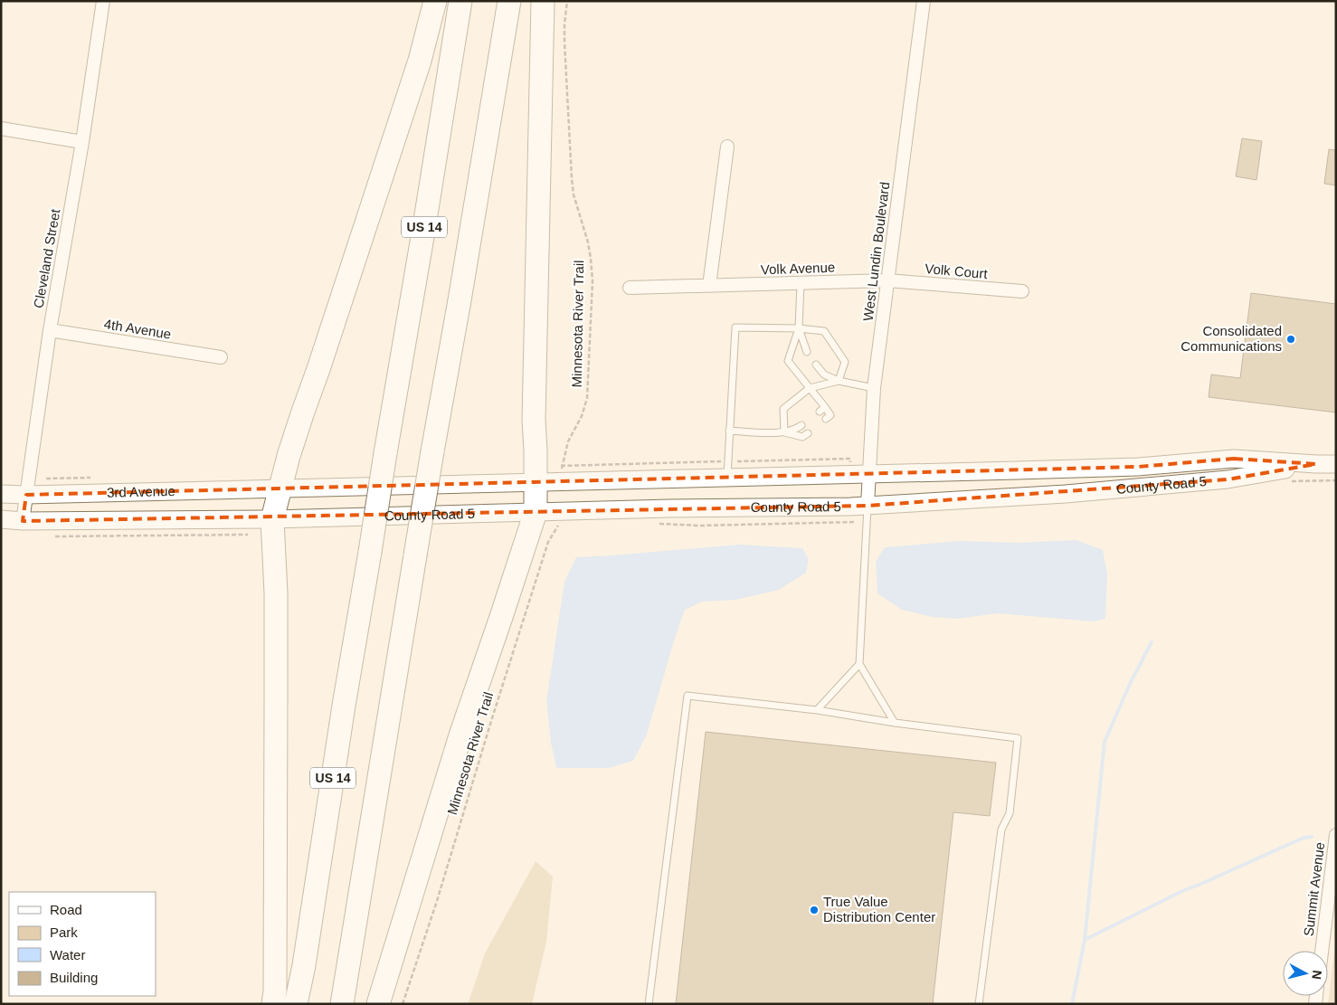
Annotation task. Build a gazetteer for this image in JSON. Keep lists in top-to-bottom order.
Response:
{
  "streets": {
    "highway": ["US 14"],
    "street": [
      "West Lundin Boulevard",
      "Cleveland Street",
      "Volk Avenue",
      "Volk Court",
      "4th Avenue",
      "County Road 5",
      "3rd Avenue",
      "Summit Avenue"
    ],
    "path": ["Minnesota River Trail"]
  },
  "crossings": [
    ["West Lundin Boulevard", "Volk Avenue"],
    ["West Lundin Boulevard", "Volk Court"],
    ["West Lundin Boulevard", "County Road 5"],
    ["Cleveland Street", "4th Avenue"],
    ["Cleveland Street", "3rd Avenue"],
    ["Volk Avenue", "Volk Court"],
    ["Minnesota River Trail", "County Road 5"],
    ["County Road 5", "3rd Avenue"]
  ],
  "places": ["Consolidated Communications", "True Value Distribution Center"],
  "legend": [
    "Road",
    "Park",
    "Water",
    "Building"
  ],
  "north": "right"
}
